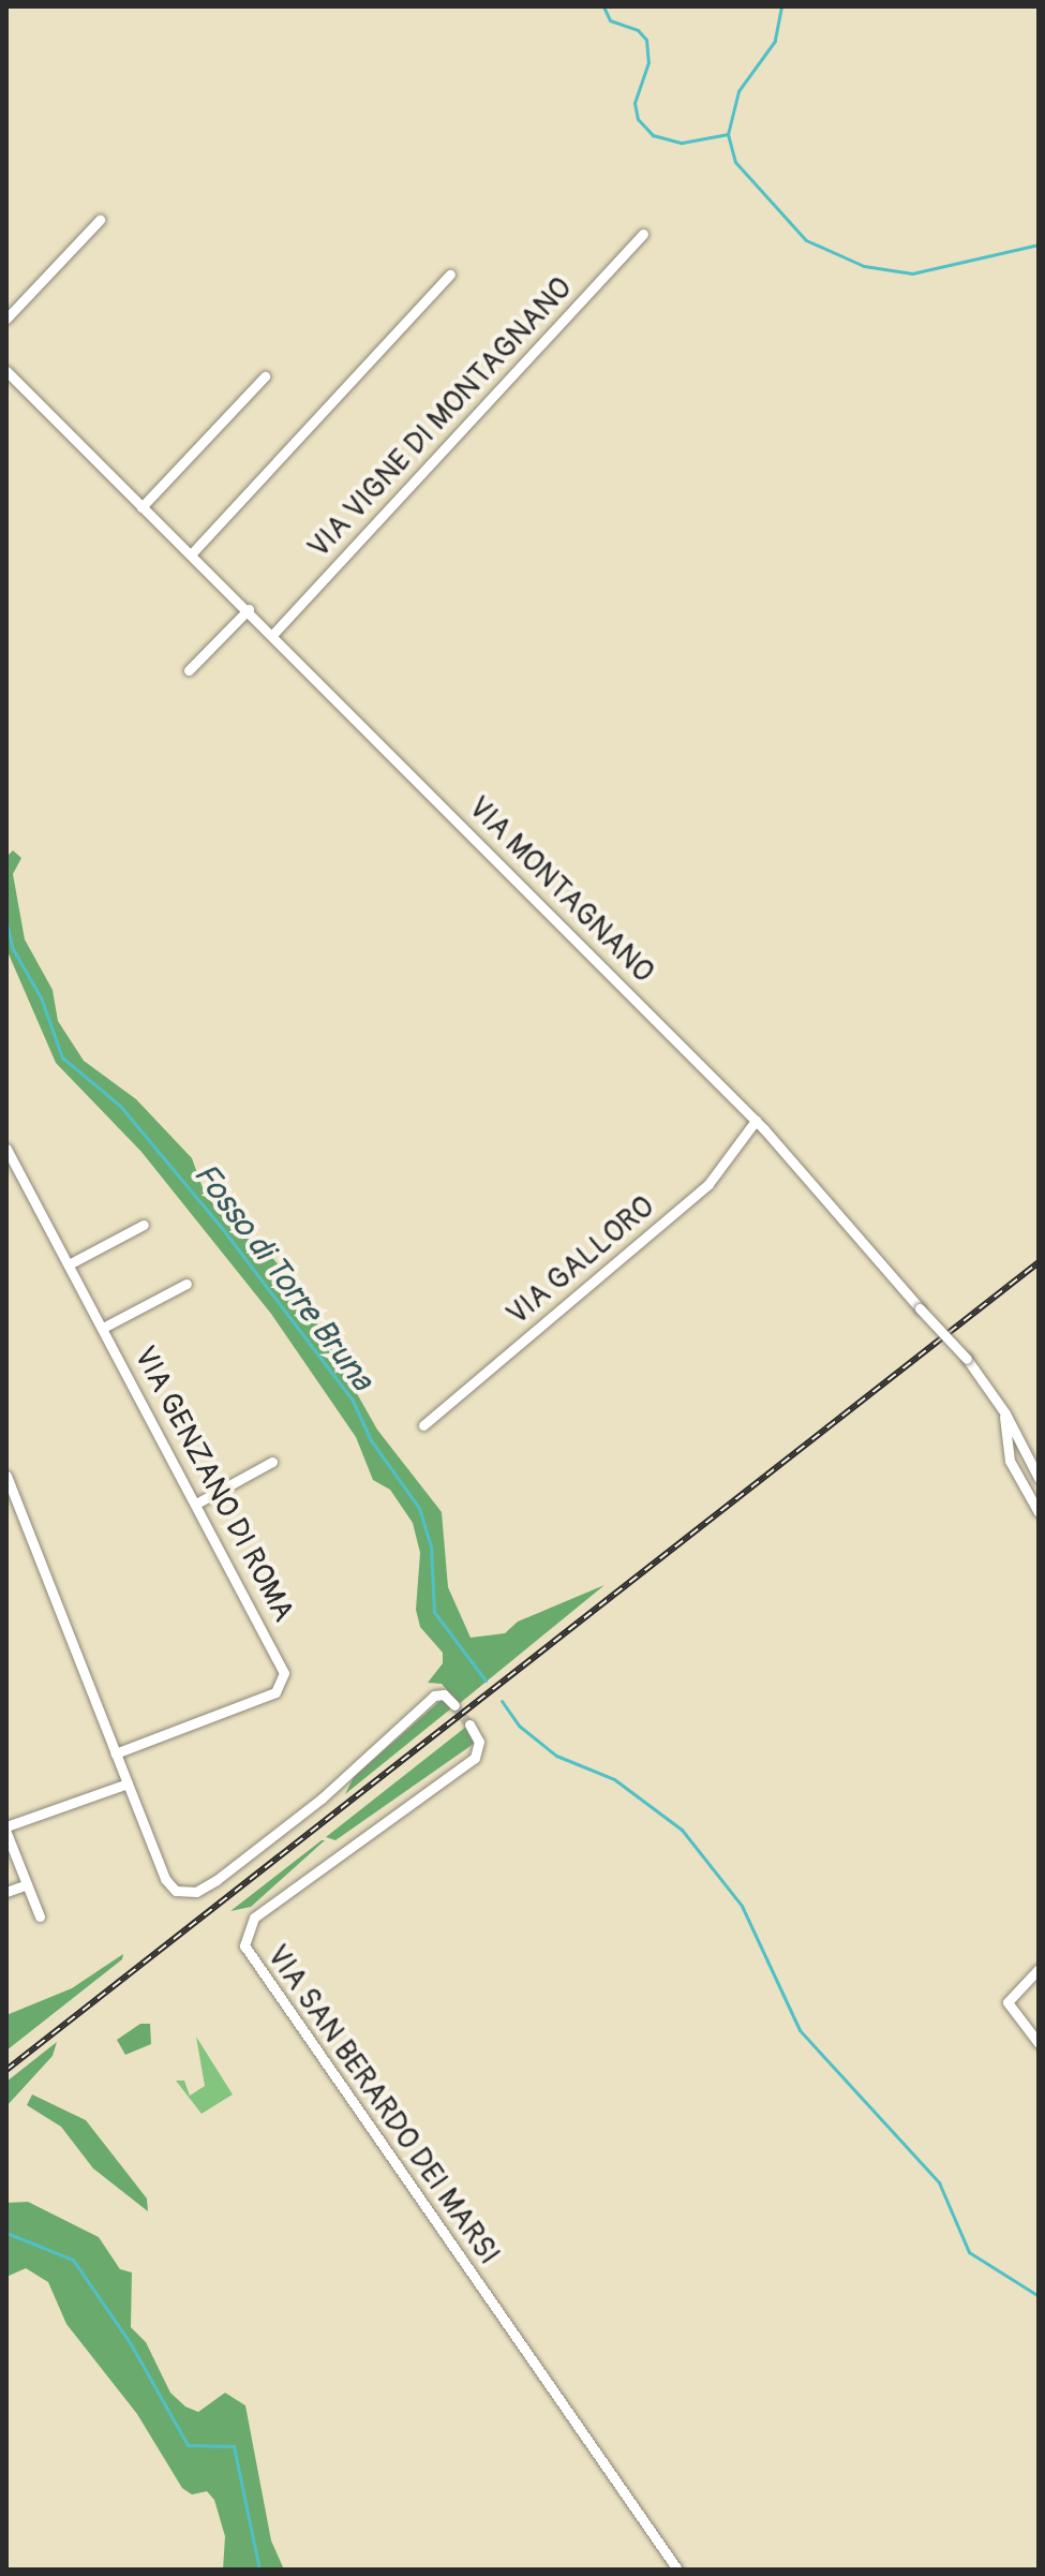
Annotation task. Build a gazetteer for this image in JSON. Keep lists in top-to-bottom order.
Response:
{
  "streets": {
    "street": [
      "VIA VIGNE DI MONTAGNANO",
      "VIA MONTAGNANO",
      "VIA GALLORO",
      "VIA GENZANO DI ROMA",
      "VIA SAN BERARDO DEI MARSI"
    ]
  },
  "crossings": [
    ["VIA VIGNE DI MONTAGNANO", "VIA MONTAGNANO"],
    ["VIA MONTAGNANO", "VIA GALLORO"]
  ],
  "water": ["Fosso di Torre Bruna"]
}
